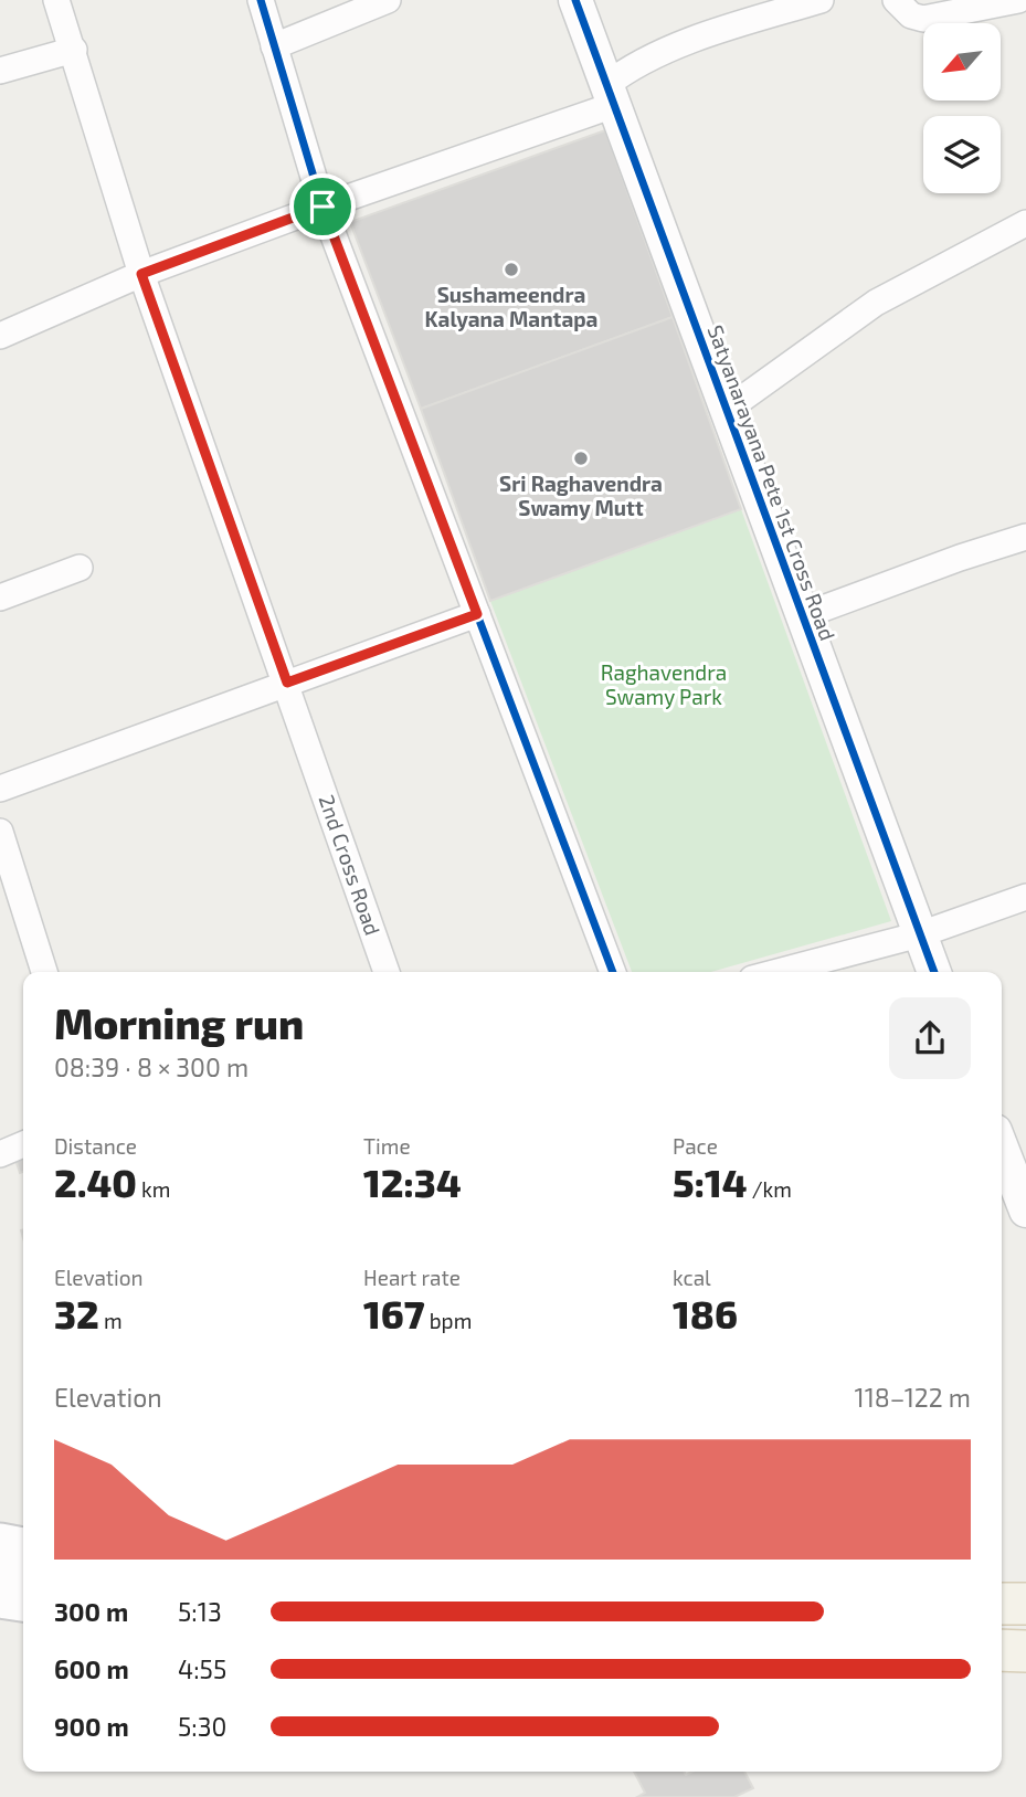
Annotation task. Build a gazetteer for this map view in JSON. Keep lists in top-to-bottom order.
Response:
{
  "streets": {
    "street": ["Satyanarayana Pete 1st Cross Road", "2nd Cross Road"]
  },
  "parks": ["Raghavendra Swamy Park"],
  "places": ["Sushameendra Kalyana Mantapa", "Sri Raghavendra Swamy Mutt"],
  "north": "bottom left",
  "page": {
    "heading": ["Morning run", "08:39 · 8 × 300 m"],
    "stats": [
      ["Distance", "2.40 km"],
      ["Time", "12:34"],
      ["Pace", "5:14 /km"],
      ["Elevation", "32 m"],
      ["Heart rate", "167 bpm"],
      ["kcal", "186"]
    ],
    "chart": ["Elevation", "118–122 m"],
    "list": [
      {
        "name": "300 m",
        "note": "5:13"
      },
      {
        "name": "600 m",
        "note": "4:55"
      },
      {
        "name": "900 m",
        "note": "5:30"
      }
    ]
  }
}
